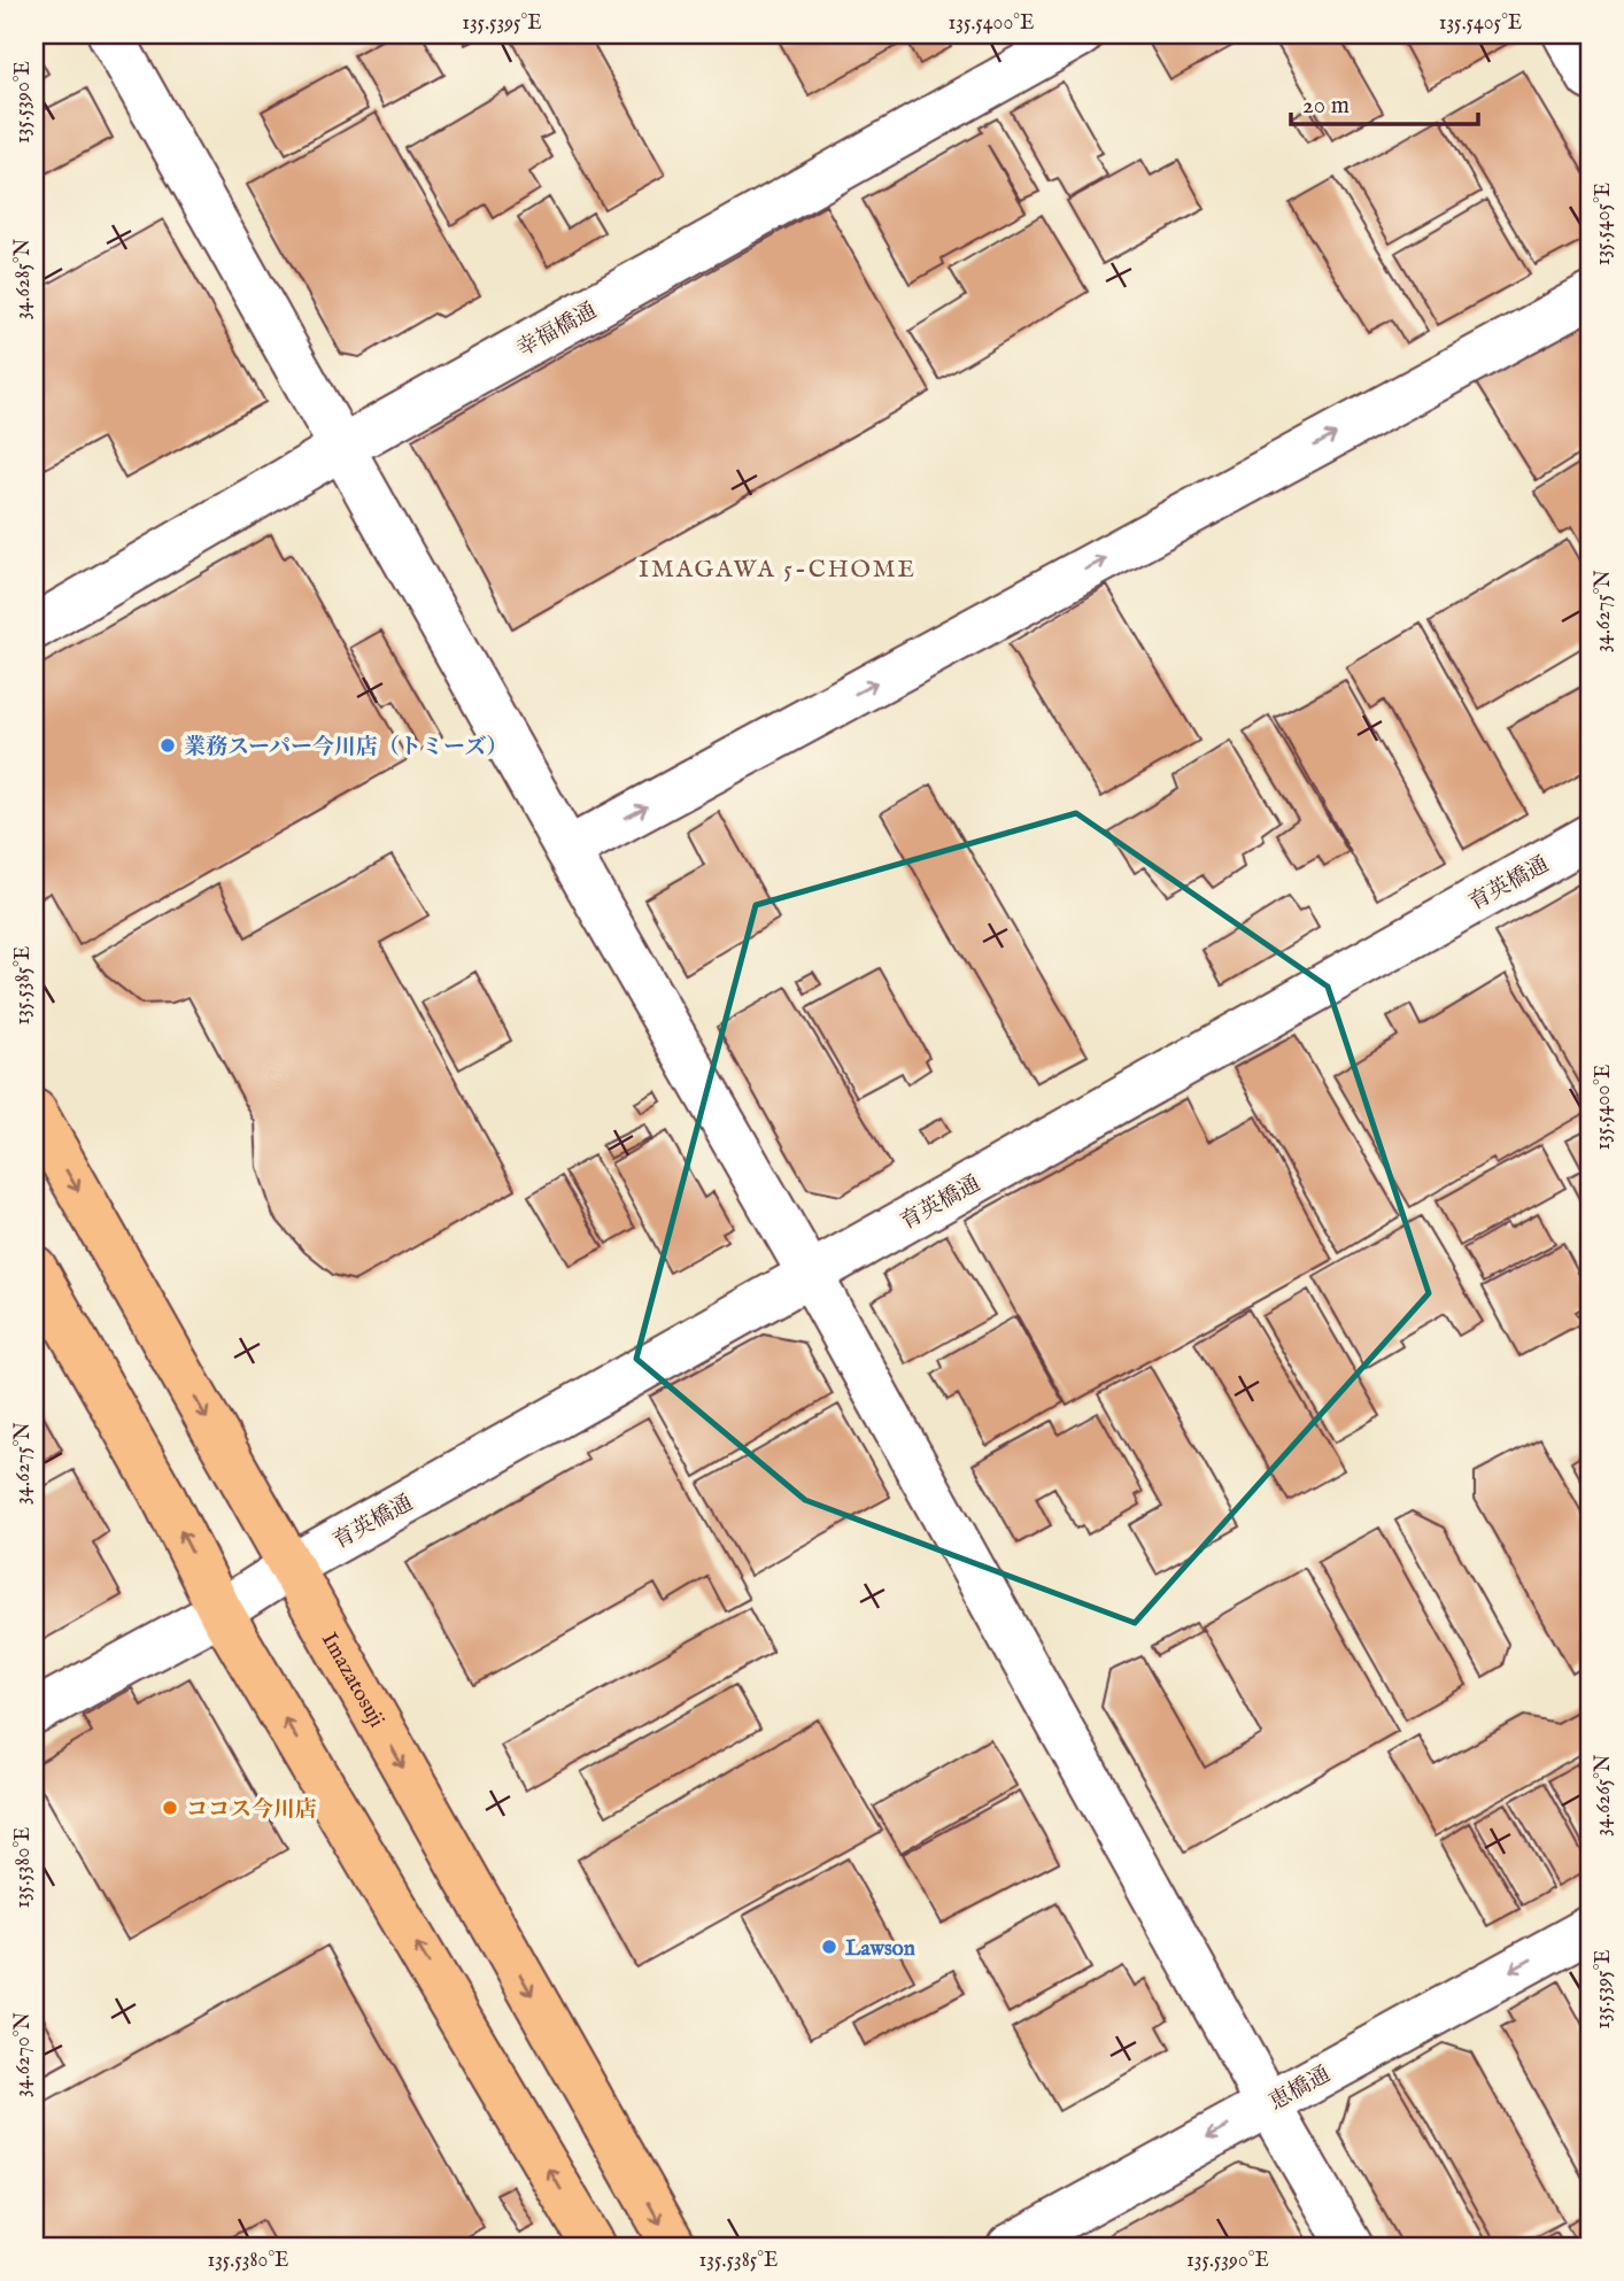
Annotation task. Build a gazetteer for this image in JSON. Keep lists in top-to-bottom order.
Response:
{
  "streets": {
    "main road": ["Imazatosuji"],
    "street": ["幸福橋通", "育英橋通", "恵橋通"]
  },
  "crossings": [
    ["育英橋通", "Imazatosuji"]
  ],
  "one_way": ["恵橋通"],
  "districts": ["IMAGAWA 5-CHOME"],
  "places": ["業務スーパー今川店（トミーズ）", "ココス今川店", "Lawson"],
  "scale_bar": "20 m",
  "coordinates": [
    "135.5395°E",
    "135.5400°E",
    "135.5405°E",
    "135.5390°E",
    "34.6285°N",
    "34.6275°N",
    "135.5385°E",
    "34.6265°N",
    "135.5380°E",
    "34.6270°N"
  ]
}
